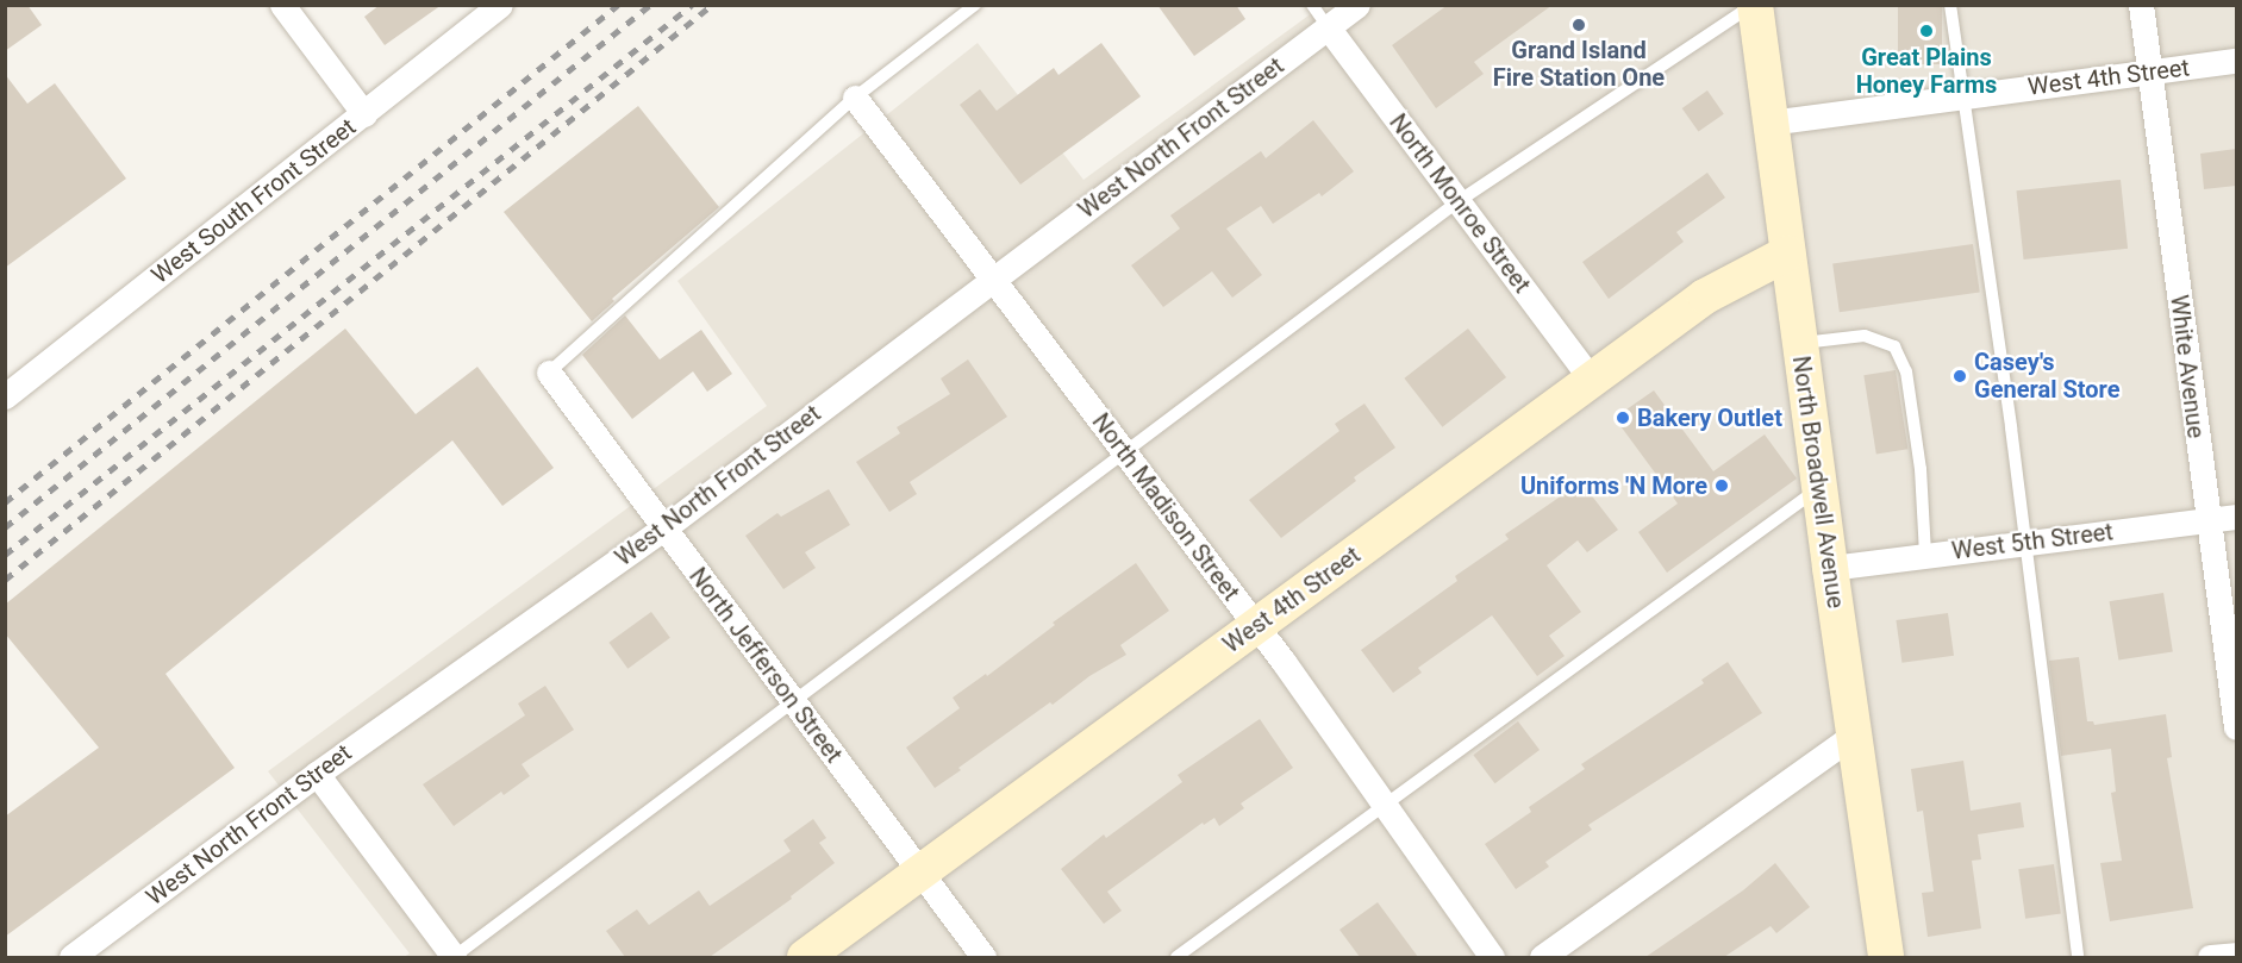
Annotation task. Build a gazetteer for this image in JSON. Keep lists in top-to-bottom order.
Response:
{
  "streets": {
    "main road": ["West 4th Street", "North Broadwell Avenue"],
    "street": [
      "West North Front Street",
      "West South Front Street",
      "North Monroe Street",
      "White Avenue",
      "North Madison Street",
      "West 5th Street",
      "North Jefferson Street"
    ]
  },
  "crossings": [
    ["West 4th Street", "North Monroe Street"],
    ["West 4th Street", "White Avenue"],
    ["West 4th Street", "North Broadwell Avenue"],
    ["West 4th Street", "North Madison Street"],
    ["West 4th Street", "North Jefferson Street"],
    ["West North Front Street", "North Monroe Street"],
    ["West North Front Street", "North Madison Street"],
    ["West North Front Street", "North Jefferson Street"],
    ["White Avenue", "West 5th Street"],
    ["North Broadwell Avenue", "West 5th Street"]
  ],
  "places": [
    "Grand Island Fire Station One",
    "Great Plains Honey Farms",
    "Casey's General Store",
    "Bakery Outlet",
    "Uniforms 'N More"
  ]
}
